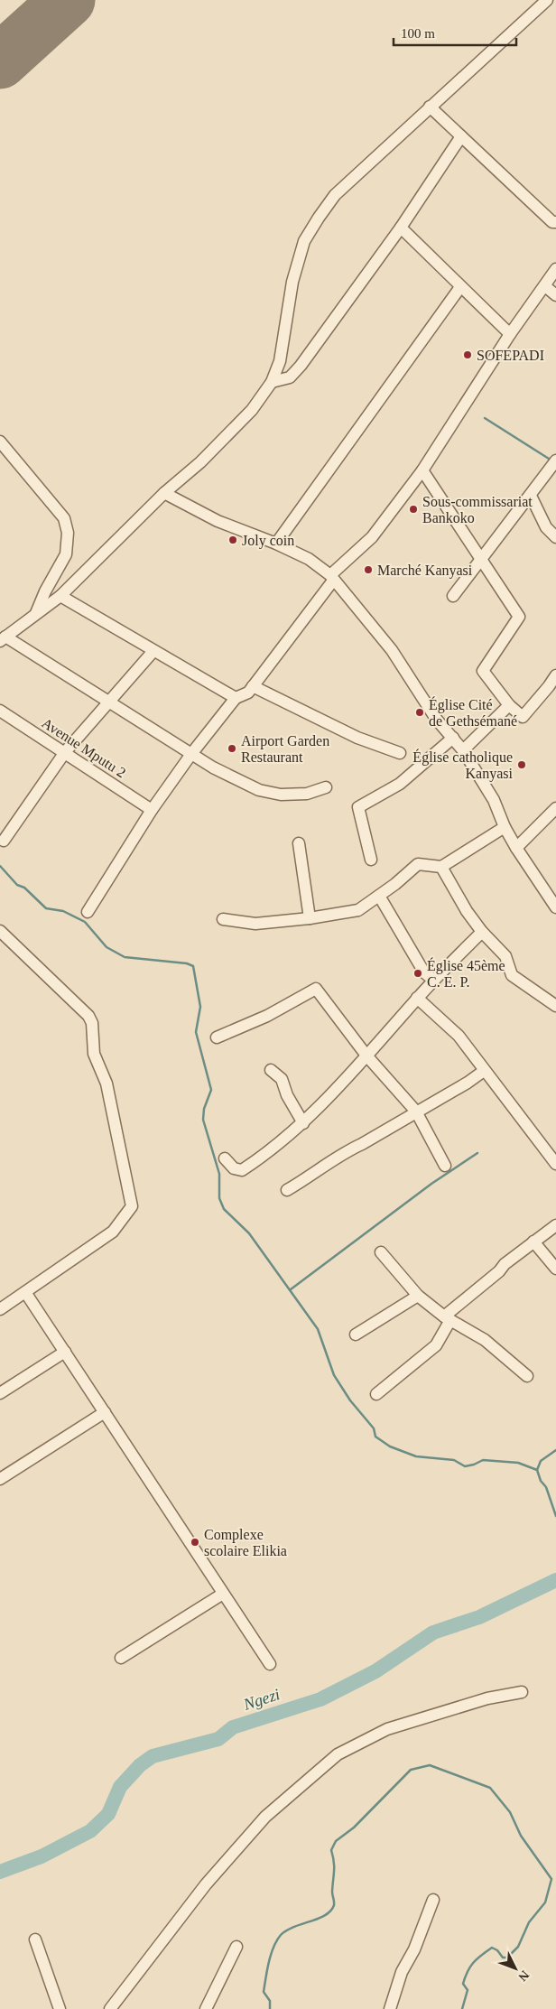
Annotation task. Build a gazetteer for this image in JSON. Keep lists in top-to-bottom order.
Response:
{
  "streets": {
    "street": ["Avenue Mputu 2"]
  },
  "water": ["Ngezi"],
  "places": [
    "SOFEPADI",
    "Sous-commissariat Bankoko",
    "Joly coin",
    "Marché Kanyasi",
    "Église Cité de Gethsémané",
    "Airport Garden Restaurant",
    "Église catholique Kanyasi",
    "Église 45ème C. E. P.",
    "Complexe scolaire Elikia"
  ],
  "scale_bar": "100 m",
  "north": "bottom right"
}
